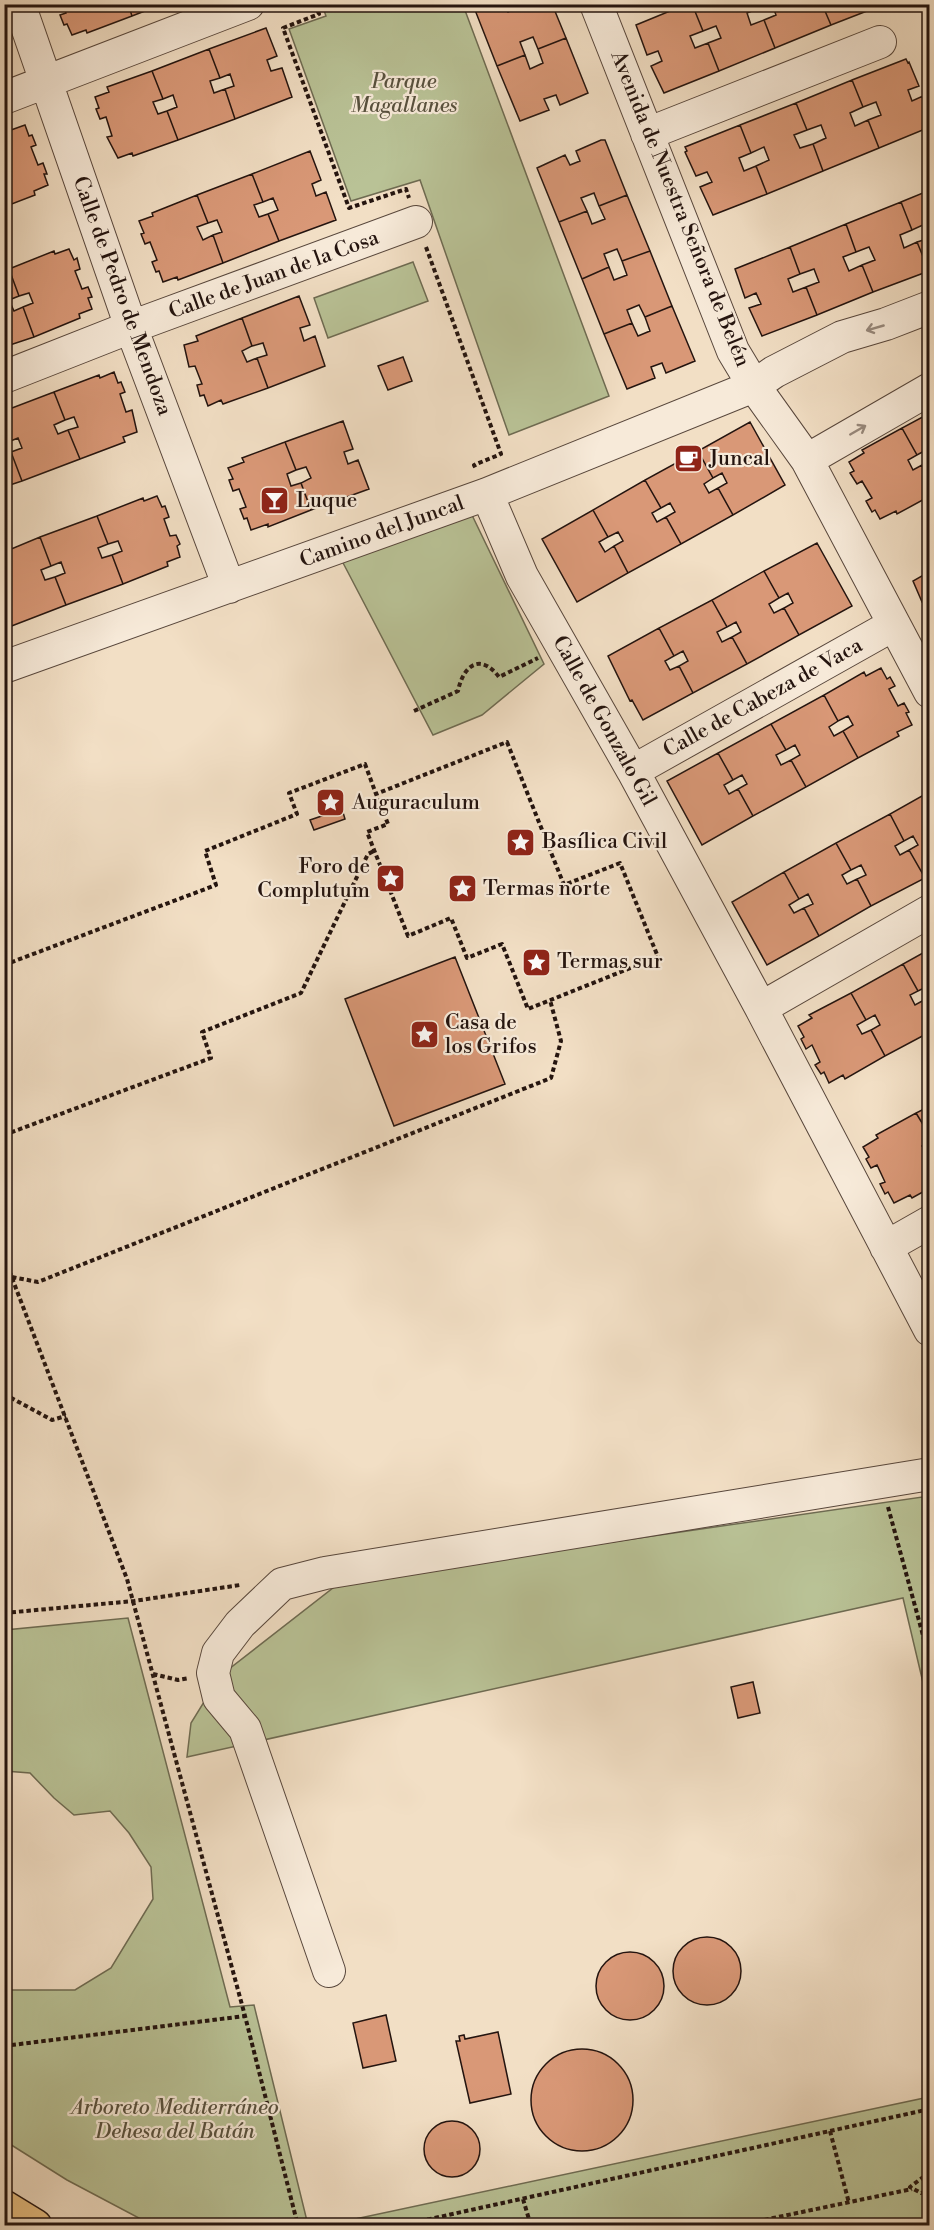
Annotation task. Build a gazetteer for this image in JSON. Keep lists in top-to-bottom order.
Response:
{
  "streets": {
    "street": [
      "Avenida de Nuestra Señora de Belén",
      "Calle de Juan de la Cosa",
      "Calle de Pedro de Mendoza",
      "Camino del Juncal",
      "Calle de Cabeza de Vaca",
      "Calle de Gonzalo Gil"
    ]
  },
  "crossings": [
    ["Avenida de Nuestra Señora de Belén", "Camino del Juncal"],
    ["Avenida de Nuestra Señora de Belén", "Calle de Cabeza de Vaca"],
    ["Calle de Juan de la Cosa", "Calle de Pedro de Mendoza"],
    ["Calle de Pedro de Mendoza", "Camino del Juncal"],
    ["Camino del Juncal", "Calle de Gonzalo Gil"],
    ["Calle de Cabeza de Vaca", "Calle de Gonzalo Gil"]
  ],
  "parks": ["Parque Magallanes", "Arboreto Mediterráneo Dehesa del Batán"],
  "places": {
    "cafe": ["Juncal"],
    "bar": ["Luque"],
    "place": [
      "Auguraculum",
      "Basílica Civil",
      "Foro de Complutum",
      "Termas norte",
      "Termas sur",
      "Casa de los Grifos"
    ]
  }
}
